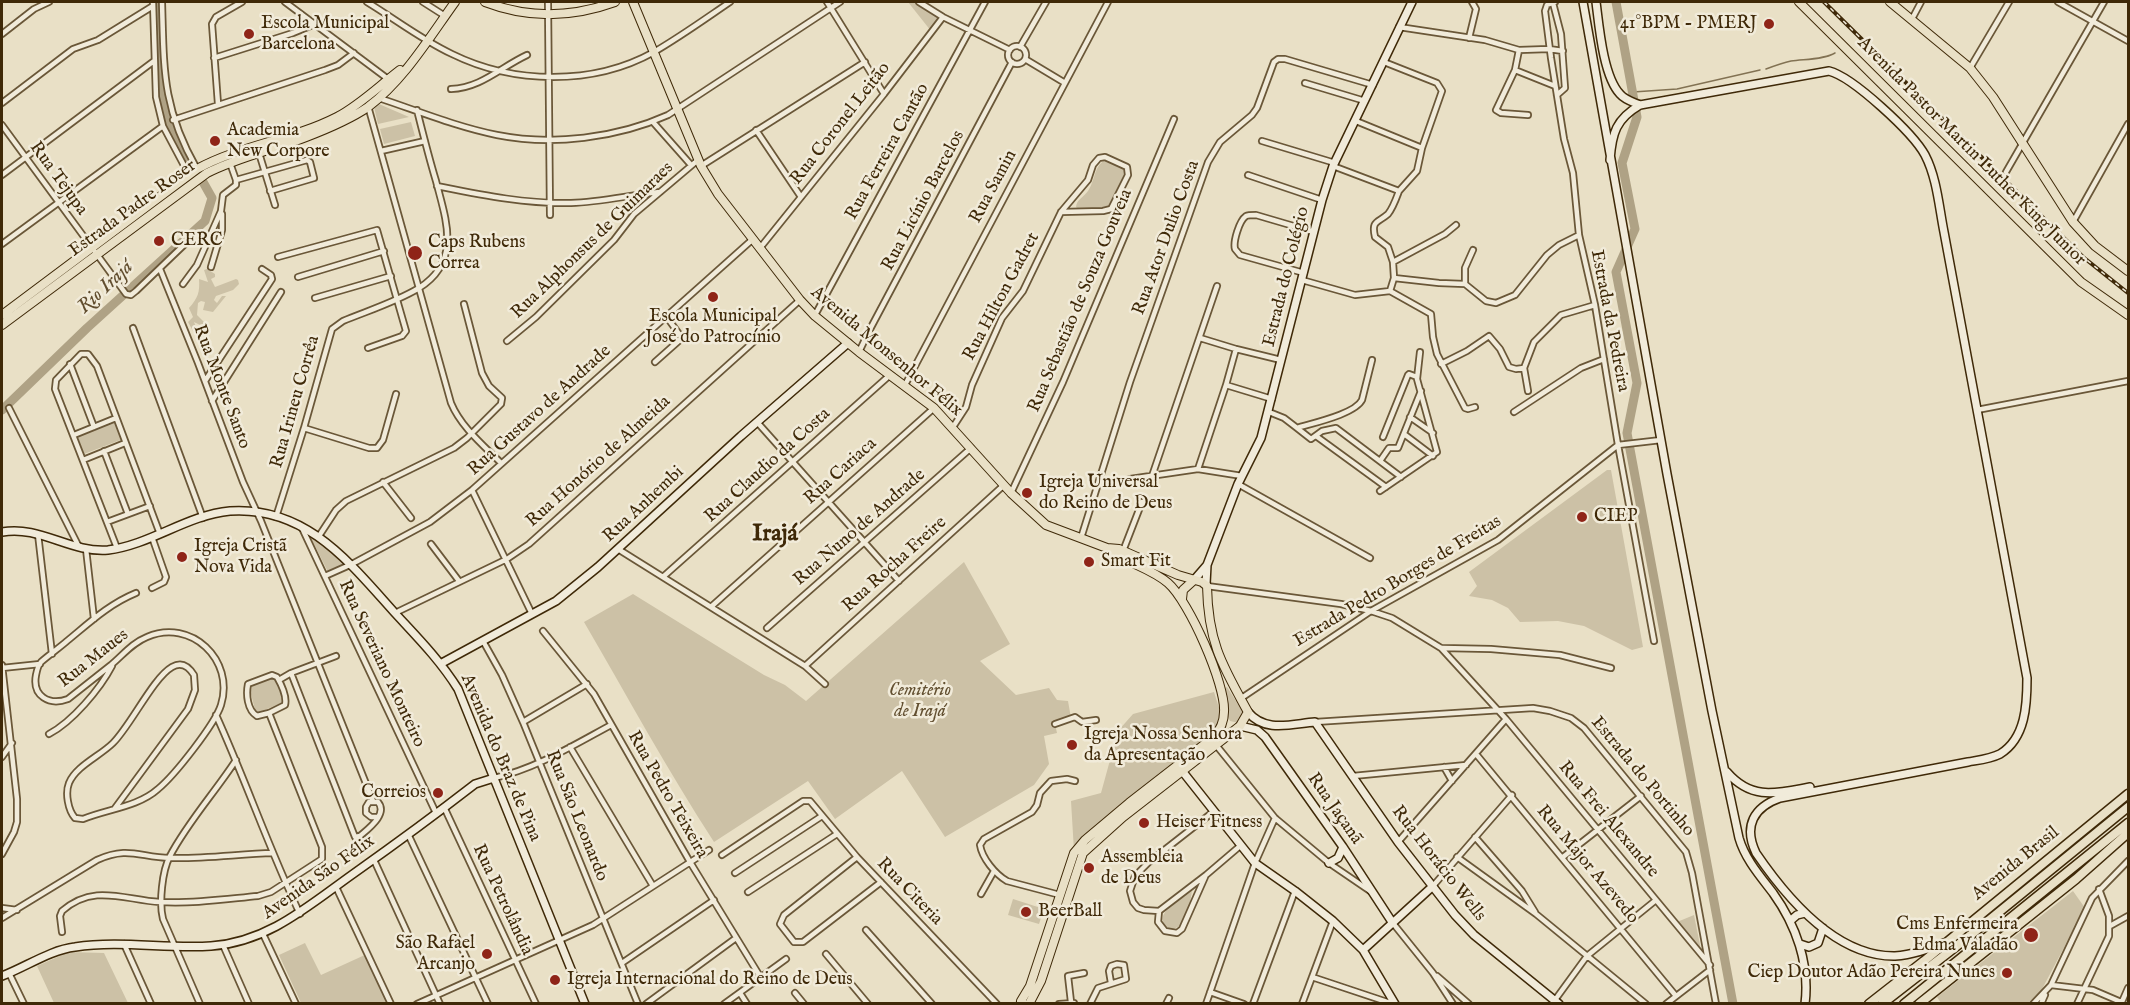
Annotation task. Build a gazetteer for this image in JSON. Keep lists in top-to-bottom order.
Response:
{
  "streets": {
    "highway": ["Avenida Brasil"],
    "main road": ["Avenida Pastor Martin Luther King Junior", "Estrada Padre Roser", "Avenida Monsenhor Félix"],
    "street": [
      "Rua Coronel Leitão",
      "Rua Ferreira Cantão",
      "Rua Tejupa",
      "Rua Samin",
      "Rua Licínio Barcelos",
      "Rua Ator Dulio Costa",
      "Rua Alphonsus de Guimaraes",
      "Estrada do Colégio",
      "Rua Hilton Gadret",
      "Rua Sebastião de Souza Gouveia",
      "Estrada da Pedreira",
      "Rua Monte Santo",
      "Rua Irineu Corrêa",
      "Rua Gustavo de Andrade",
      "Rua Honório de Almeida",
      "Rua Claudio da Costa",
      "Rua Cariaca",
      "Rua Anhembi",
      "Rua Nuno de Andrade",
      "Rua Rocha Freire",
      "Estrada Pedro Borges de Freitas",
      "Rua Maues",
      "Rua Severiano Monteiro",
      "Avenida do Braz de Pina",
      "Estrada do Portinho",
      "Rua Pedro Teixeira",
      "Rua Jaçanã",
      "Rua São Leonardo",
      "Rua Frei Alexandre",
      "Rua Horácio Wells",
      "Rua Major Azevedo",
      "Avenida São Félix",
      "Rua Citeria",
      "Rua Petrolândia"
    ]
  },
  "crossings": [
    ["Rua Coronel Leitão", "Avenida Monsenhor Félix"],
    ["Rua Ferreira Cantão", "Avenida Monsenhor Félix"],
    ["Rua Tejupa", "Estrada Padre Roser"],
    ["Rua Tejupa", "Rua Monte Santo"],
    ["Rua Samin", "Avenida Monsenhor Félix"],
    ["Rua Licínio Barcelos", "Avenida Monsenhor Félix"],
    ["Rua Ator Dulio Costa", "Estrada do Colégio"],
    ["Rua Ator Dulio Costa", "Avenida Monsenhor Félix"],
    ["Rua Alphonsus de Guimaraes", "Avenida Monsenhor Félix"],
    ["Estrada do Colégio", "Avenida Monsenhor Félix"],
    ["Rua Hilton Gadret", "Avenida Monsenhor Félix"],
    ["Rua Sebastião de Souza Gouveia", "Avenida Monsenhor Félix"],
    ["Estrada da Pedreira", "Estrada Pedro Borges de Freitas"],
    ["Avenida Monsenhor Félix", "Rua Gustavo de Andrade"],
    ["Avenida Monsenhor Félix", "Rua Honório de Almeida"],
    ["Avenida Monsenhor Félix", "Rua Claudio da Costa"],
    ["Avenida Monsenhor Félix", "Rua Cariaca"],
    ["Avenida Monsenhor Félix", "Rua Anhembi"],
    ["Avenida Monsenhor Félix", "Rua Nuno de Andrade"],
    ["Avenida Monsenhor Félix", "Rua Rocha Freire"],
    ["Rua Monte Santo", "Avenida do Braz de Pina"],
    ["Rua Irineu Corrêa", "Avenida do Braz de Pina"],
    ["Rua Gustavo de Andrade", "Rua Severiano Monteiro"],
    ["Rua Gustavo de Andrade", "Avenida do Braz de Pina"],
    ["Rua Honório de Almeida", "Avenida do Braz de Pina"],
    ["Rua Anhembi", "Avenida do Braz de Pina"],
    ["Rua Anhembi", "Rua São Leonardo"],
    ["Rua Severiano Monteiro", "Avenida do Braz de Pina"],
    ["Rua Severiano Monteiro", "Avenida São Félix"],
    ["Avenida do Braz de Pina", "Avenida São Félix"],
    ["Estrada do Portinho", "Rua Jaçanã"],
    ["Estrada do Portinho", "Rua Frei Alexandre"],
    ["Estrada do Portinho", "Rua Horácio Wells"],
    ["Avenida São Félix", "Rua Petrolândia"]
  ],
  "districts": ["Irajá"],
  "water": ["Rio Irajá"],
  "parks": ["Cemitério de Irajá"],
  "places": [
    "41°BPM - PMERJ",
    "Escola Municipal Barcelona",
    "Academia New Corpore",
    "CERC",
    "Caps Rubens Correa",
    "Escola Municipal José do Patrocínio",
    "Igreja Universal do Reino de Deus",
    "CIEP",
    "Igreja Cristã Nova Vida",
    "Smart Fit",
    "Igreja Nossa Senhora da Apresentação",
    "Correios",
    "Heiser Fitness",
    "Assembleia de Deus",
    "BeerBall",
    "Cms Enfermeira Edma Valadão",
    "São Rafael Arcanjo",
    "Ciep Doutor Adão Pereira Nunes",
    "Igreja Internacional do Reino de Deus"
  ]
}
